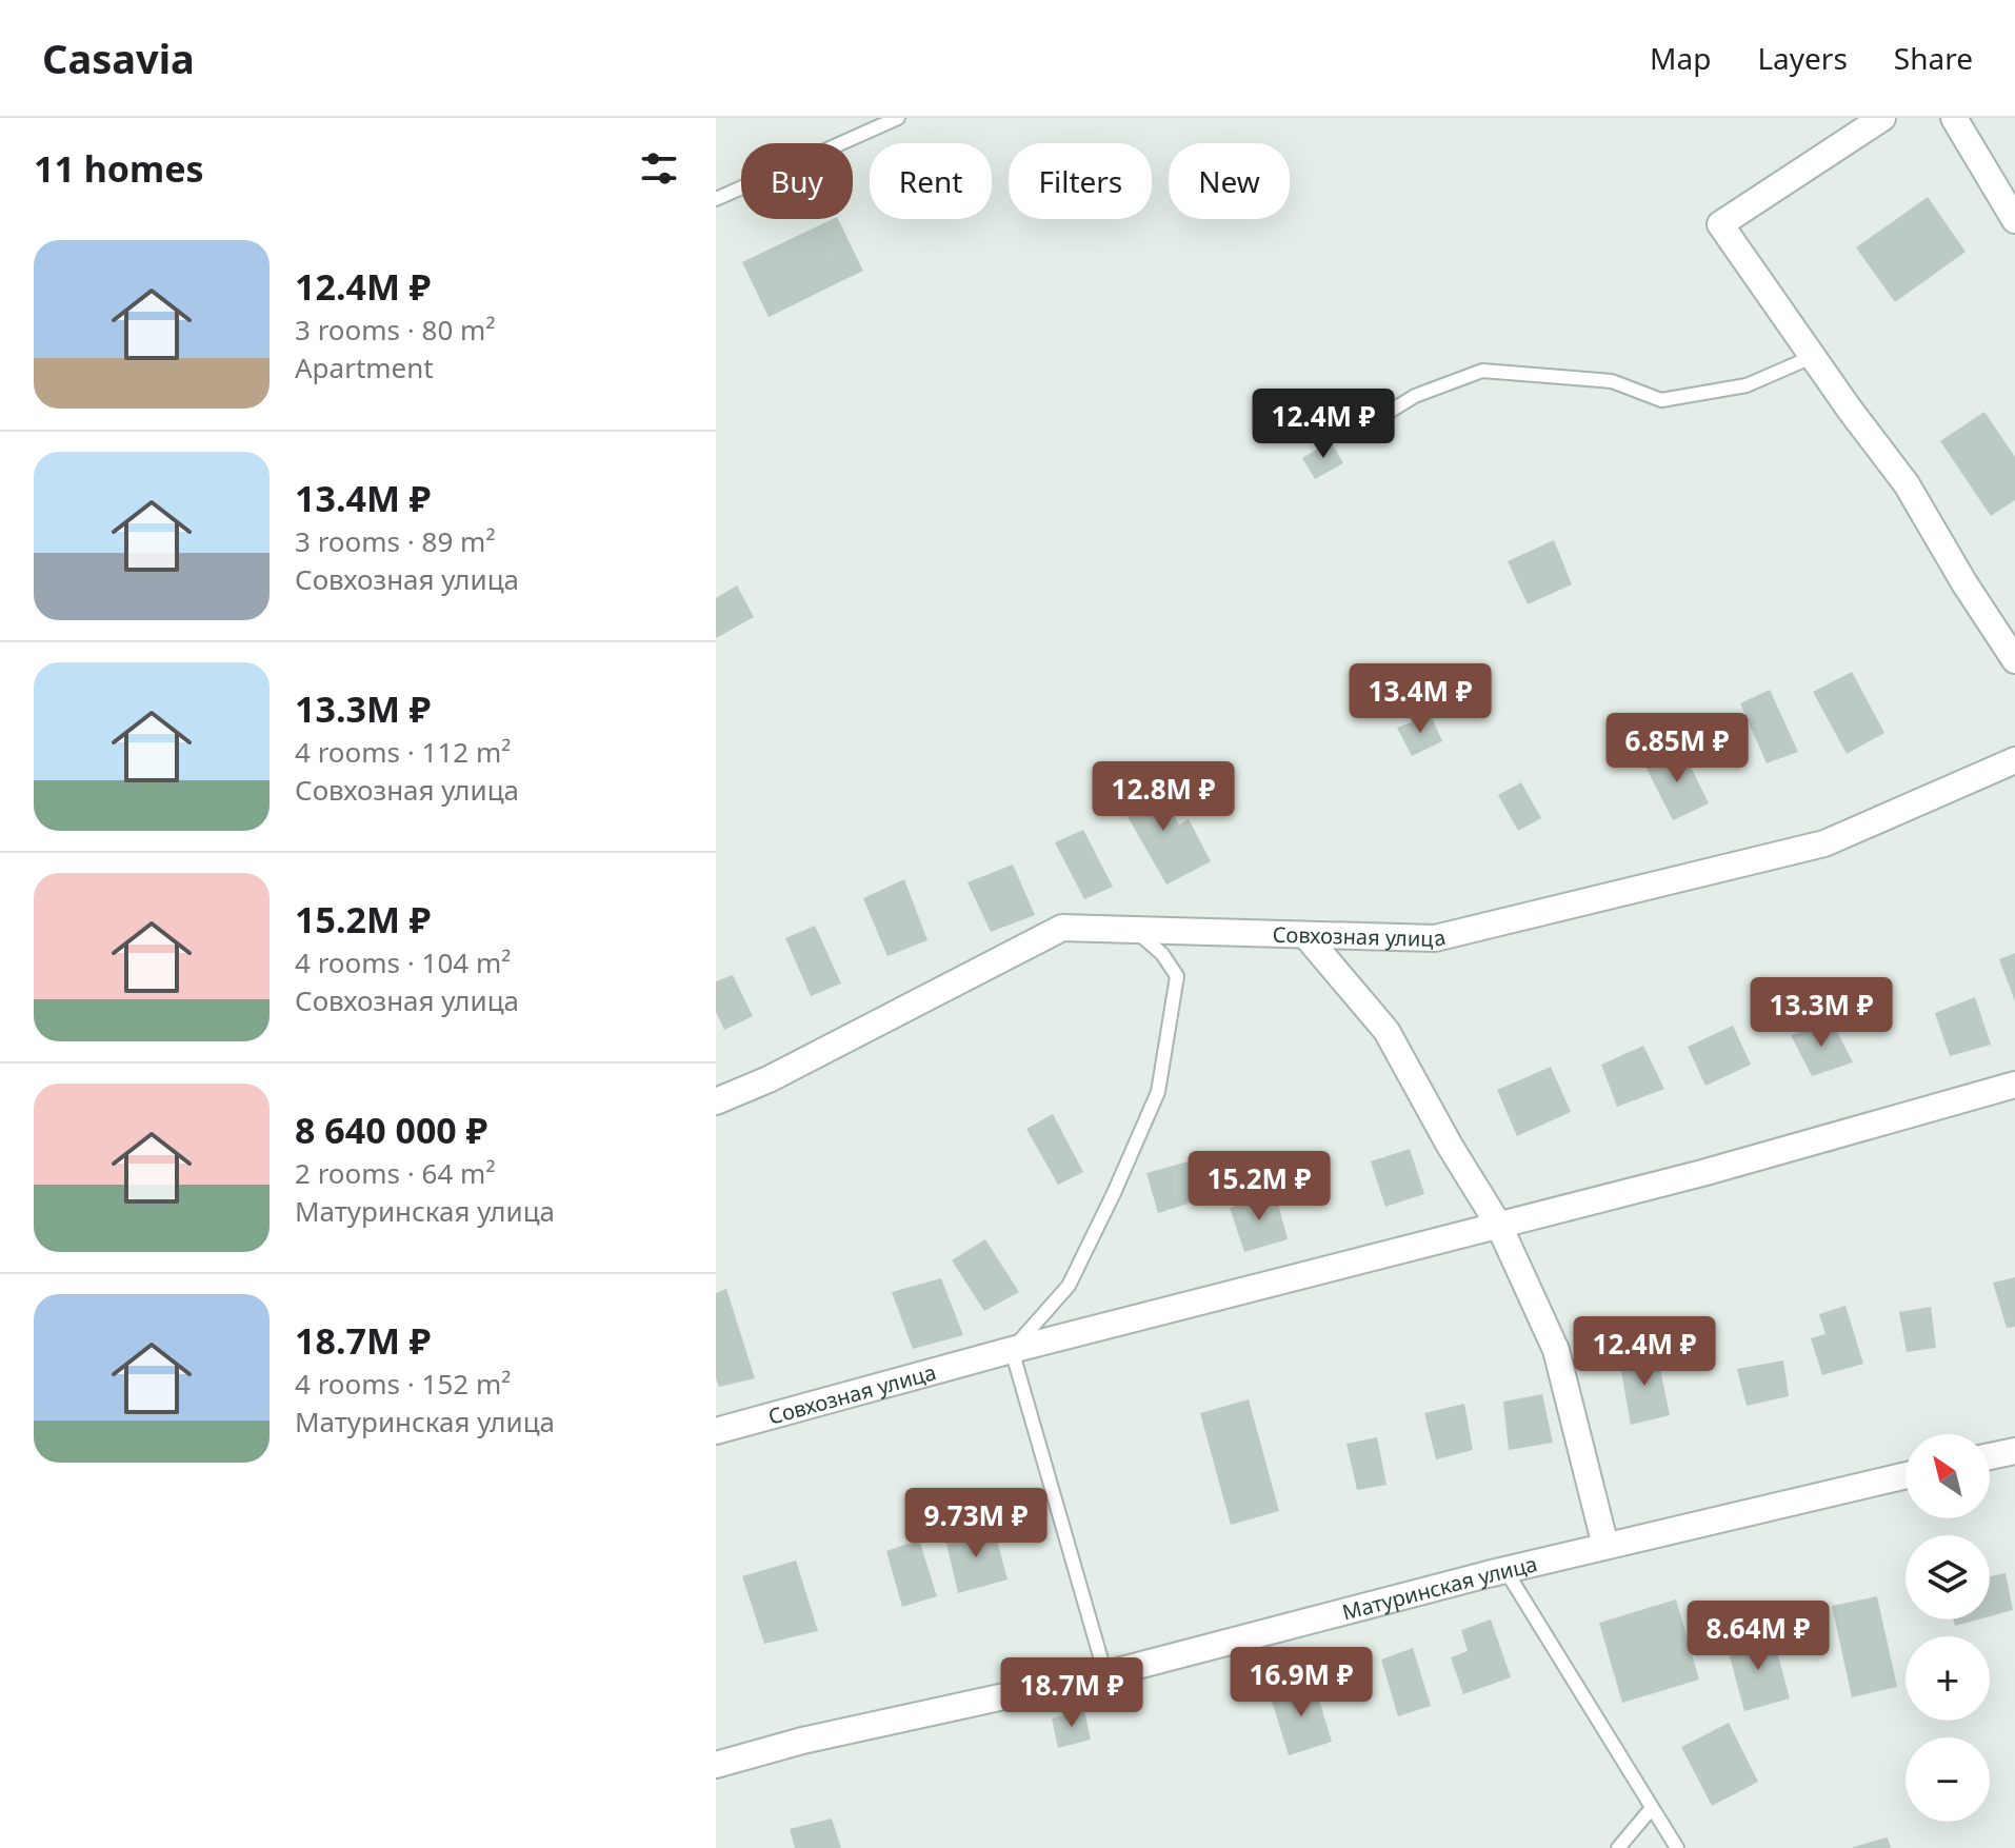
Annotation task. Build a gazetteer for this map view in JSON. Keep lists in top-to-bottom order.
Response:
{
  "streets": {
    "street": ["Совхозная улица", "Матуринская улица"]
  },
  "north": "top left",
  "page": {
    "header": "Casavia",
    "nav": ["Map", "Layers", "Share"],
    "heading": "11 homes",
    "chip": [
      "Buy",
      "Rent",
      "Filters",
      "New"
    ],
    "list": [
      {
        "name": "12.4M ₽",
        "note": "3 rooms · 80 m² · Apartment"
      },
      {
        "name": "13.4M ₽",
        "note": "3 rooms · 89 m² · Совхозная улица"
      },
      {
        "name": "13.3M ₽",
        "note": "4 rooms · 112 m² · Совхозная улица"
      },
      {
        "name": "15.2M ₽",
        "note": "4 rooms · 104 m² · Совхозная улица"
      },
      {
        "name": "8 640 000 ₽",
        "note": "2 rooms · 64 m² · Матуринская улица"
      },
      {
        "name": "18.7M ₽",
        "note": "4 rooms · 152 m² · Матуринская улица"
      }
    ],
    "price": [
      "12.4M ₽",
      "13.4M ₽",
      "6.85M ₽",
      "12.8M ₽",
      "13.3M ₽",
      "15.2M ₽",
      "12.4M ₽",
      "9.73M ₽",
      "8.64M ₽",
      "16.9M ₽",
      "18.7M ₽"
    ],
    "map_buttons": ["+", "−"]
  }
}
